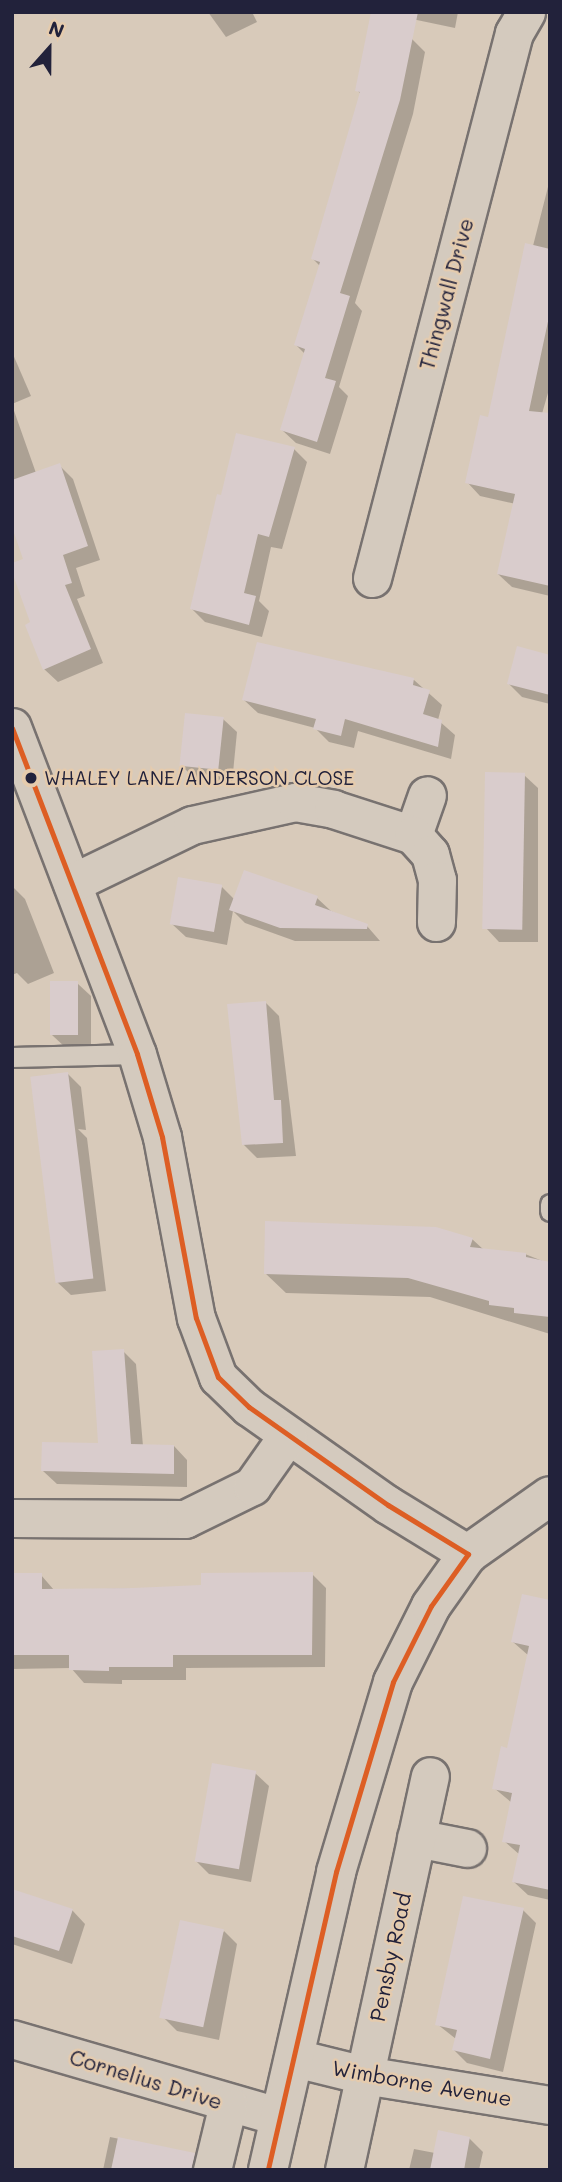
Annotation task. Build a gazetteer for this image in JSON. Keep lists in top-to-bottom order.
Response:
{
  "streets": {
    "street": [
      "Thingwall Drive",
      "Pensby Road",
      "Cornelius Drive",
      "Wimborne Avenue"
    ]
  },
  "crossings": [
    ["Pensby Road", "Wimborne Avenue"]
  ],
  "places": ["WHALEY LANE/ANDERSON CLOSE"],
  "north": "top"
}
